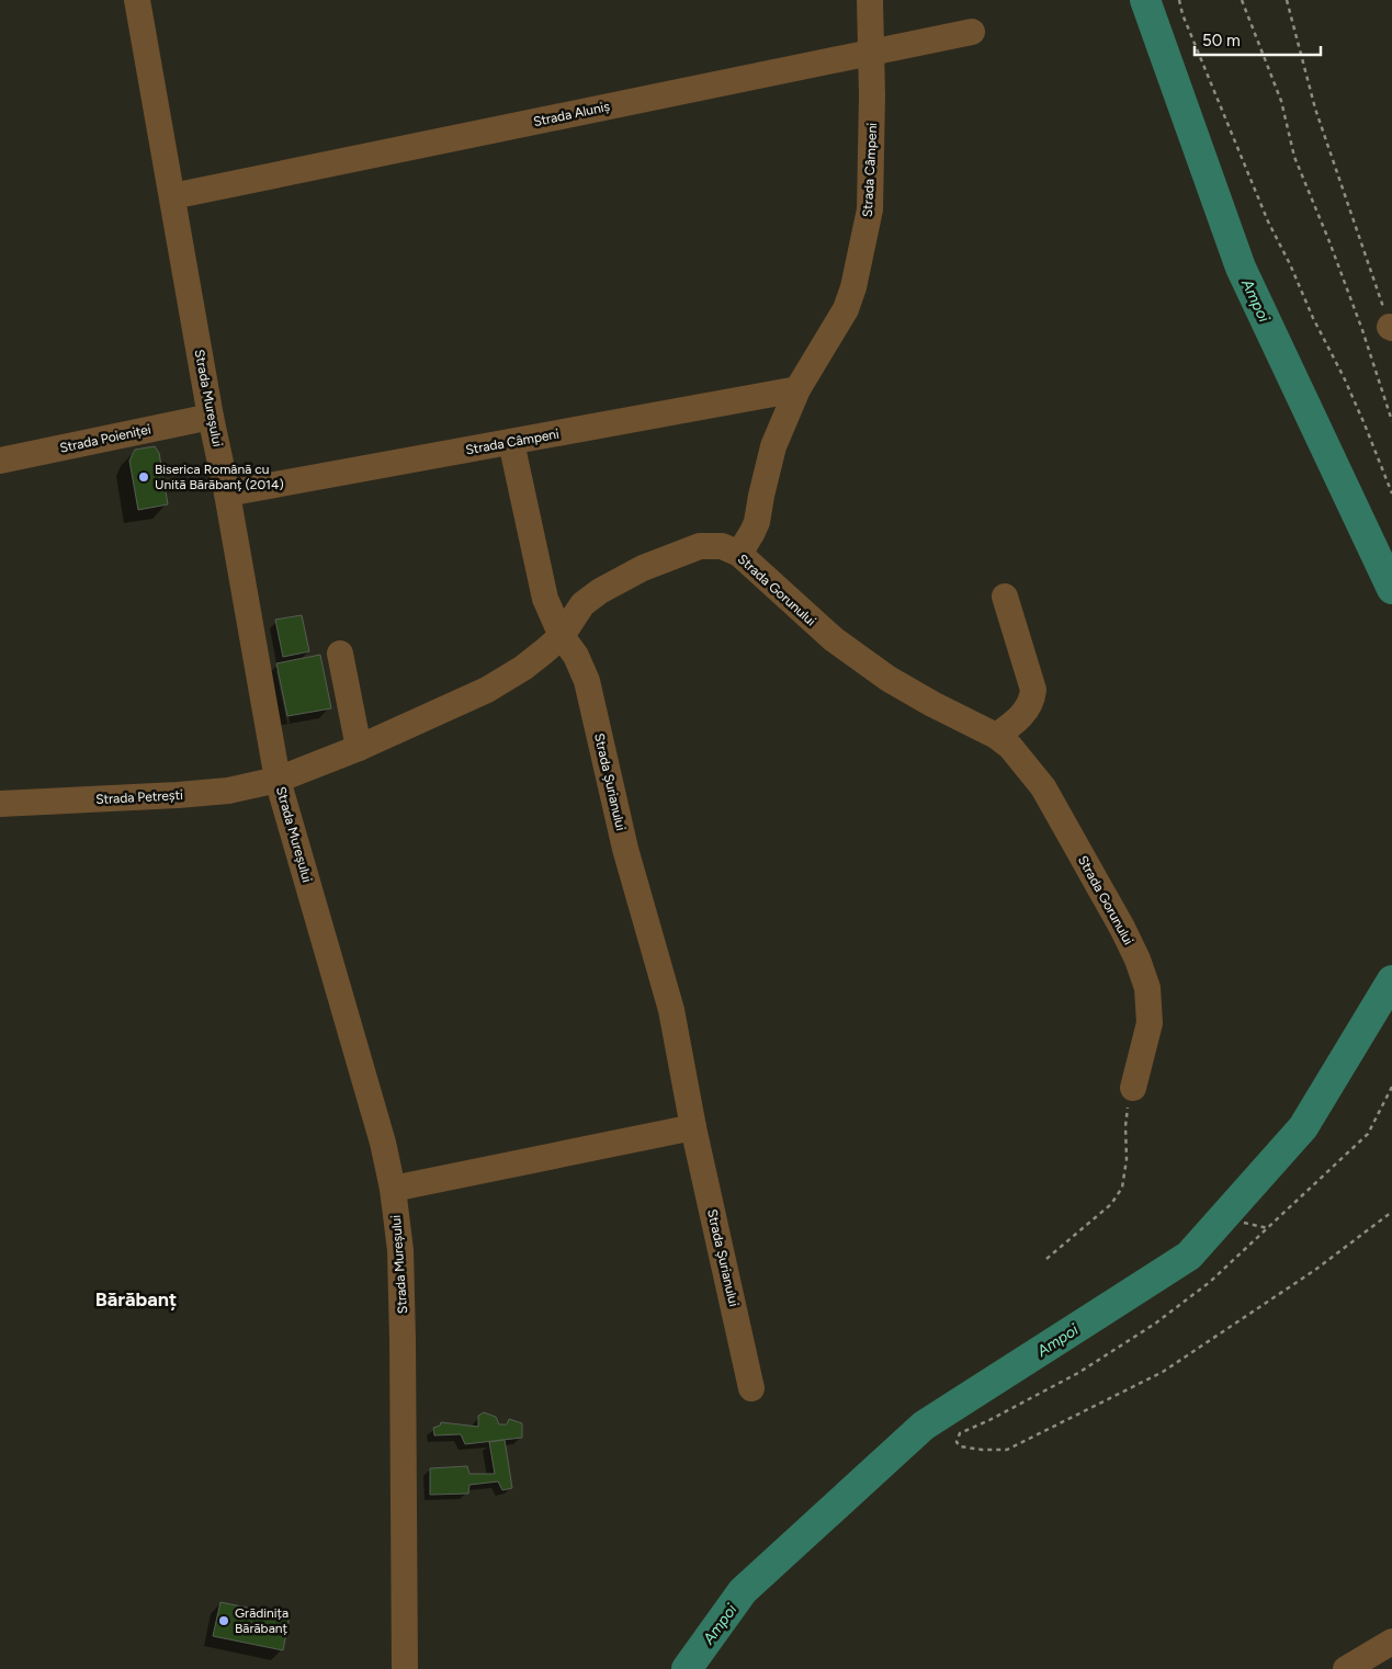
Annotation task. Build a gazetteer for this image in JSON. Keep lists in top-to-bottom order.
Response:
{
  "streets": {
    "street": [
      "Strada Aluniș",
      "Strada Câmpeni",
      "Strada Mureșului",
      "Strada Poieniței",
      "Strada Gorunului",
      "Strada Șurianului",
      "Strada Petrești"
    ]
  },
  "crossings": [
    ["Strada Aluniș", "Strada Câmpeni"],
    ["Strada Aluniș", "Strada Mureșului"],
    ["Strada Câmpeni", "Strada Mureșului"],
    ["Strada Câmpeni", "Strada Gorunului"],
    ["Strada Câmpeni", "Strada Șurianului"],
    ["Strada Mureșului", "Strada Poieniței"],
    ["Strada Mureșului", "Strada Gorunului"],
    ["Strada Mureșului", "Strada Petrești"],
    ["Strada Gorunului", "Strada Șurianului"],
    ["Strada Gorunului", "Strada Petrești"]
  ],
  "districts": ["Bărăbanț"],
  "water": ["Ampoi"],
  "places": ["Biserica Română cu Unită Bărăbanț (2014)", "Grădinița Bărăbanț"],
  "scale_bar": "50 m"
}
